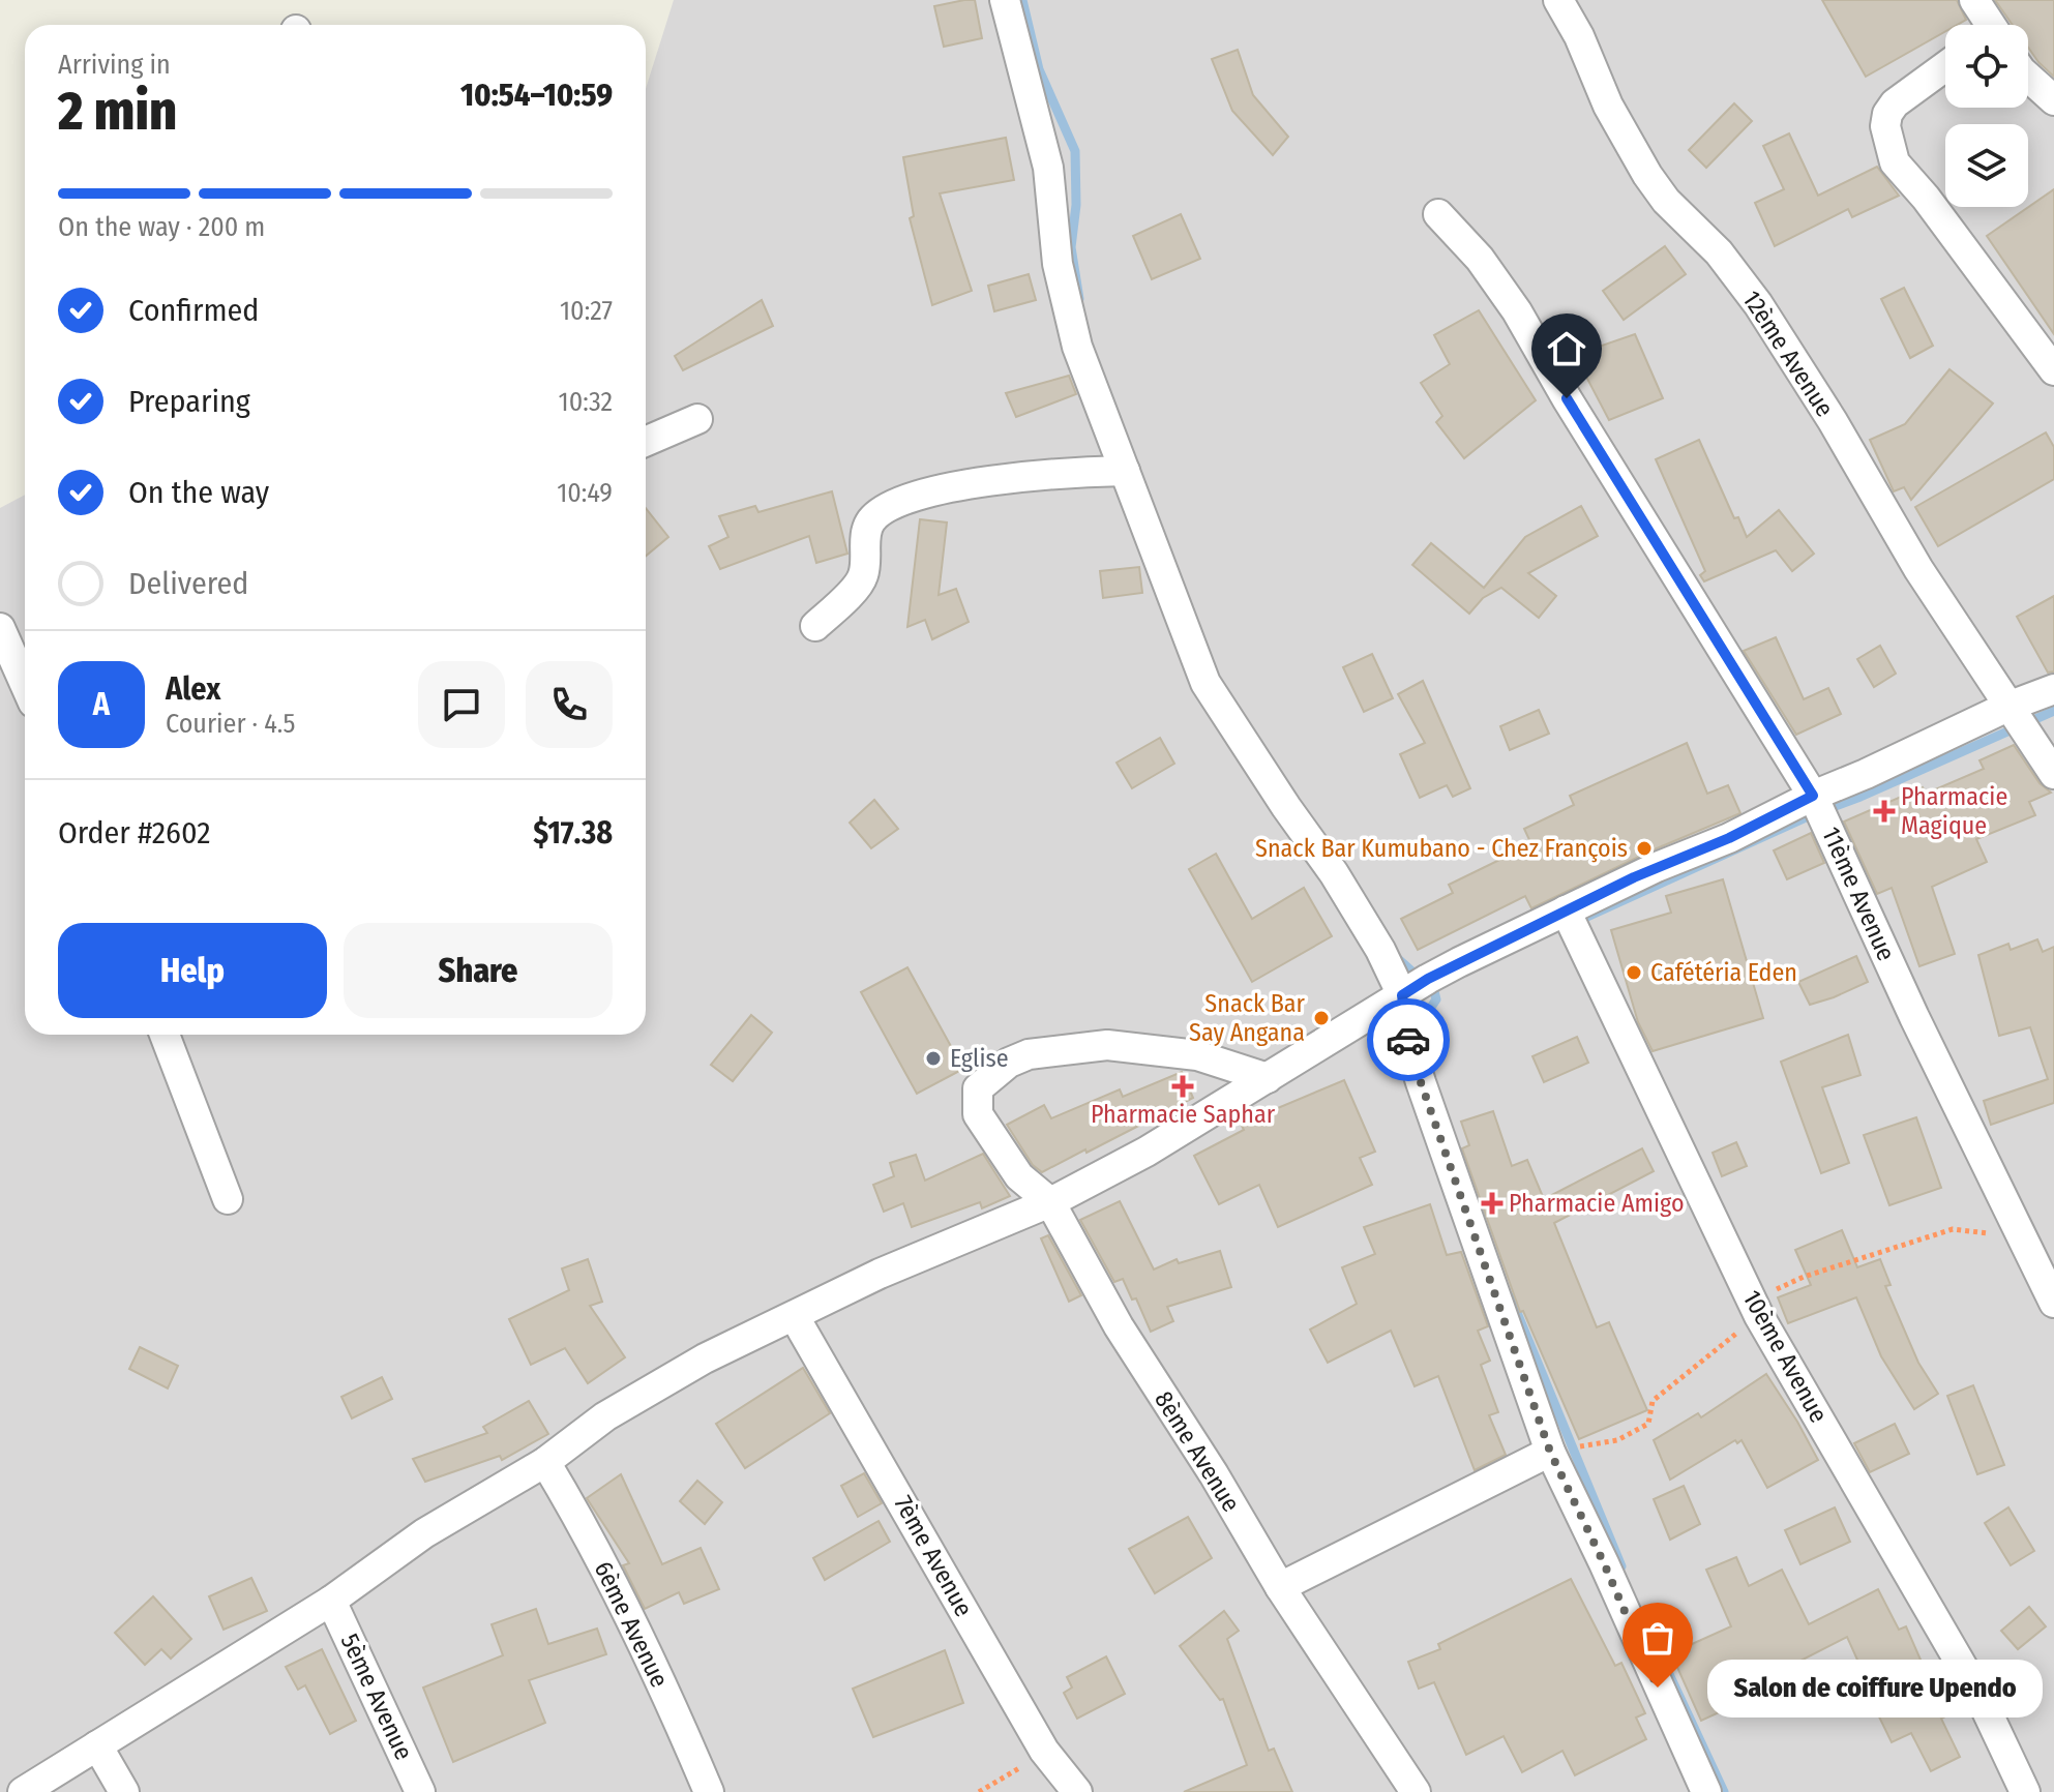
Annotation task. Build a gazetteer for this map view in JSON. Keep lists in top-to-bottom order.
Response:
{
  "streets": {
    "street": [
      "12ème Avenue",
      "11ème Avenue",
      "10ème Avenue",
      "8ème Avenue",
      "7ème Avenue",
      "6ème Avenue",
      "5ème Avenue"
    ]
  },
  "places": {
    "health": ["Pharmacie Magique", "Pharmacie Saphar", "Pharmacie Amigo"],
    "other": [
      "Snack Bar Kumubano - Chez François",
      "Cafétéria Eden",
      "Snack Bar Say Angana",
      "Eglise",
      "Salon de coiffure Upendo"
    ]
  },
  "page": {
    "heading": ["2 min", "Arriving in", "10:54–10:59"],
    "panel": [
      "Alex",
      "Courier · 4.5",
      "Order #2602",
      "$17.38"
    ],
    "bar": "On the way · 200 m",
    "list": [
      ["Confirmed", "10:27"],
      ["Preparing", "10:32"],
      ["On the way", "10:49"],
      "Delivered"
    ],
    "round": "A",
    "buttons": ["Help", "Share"],
    "bubble": "Salon de coiffure Upendo"
  }
}
